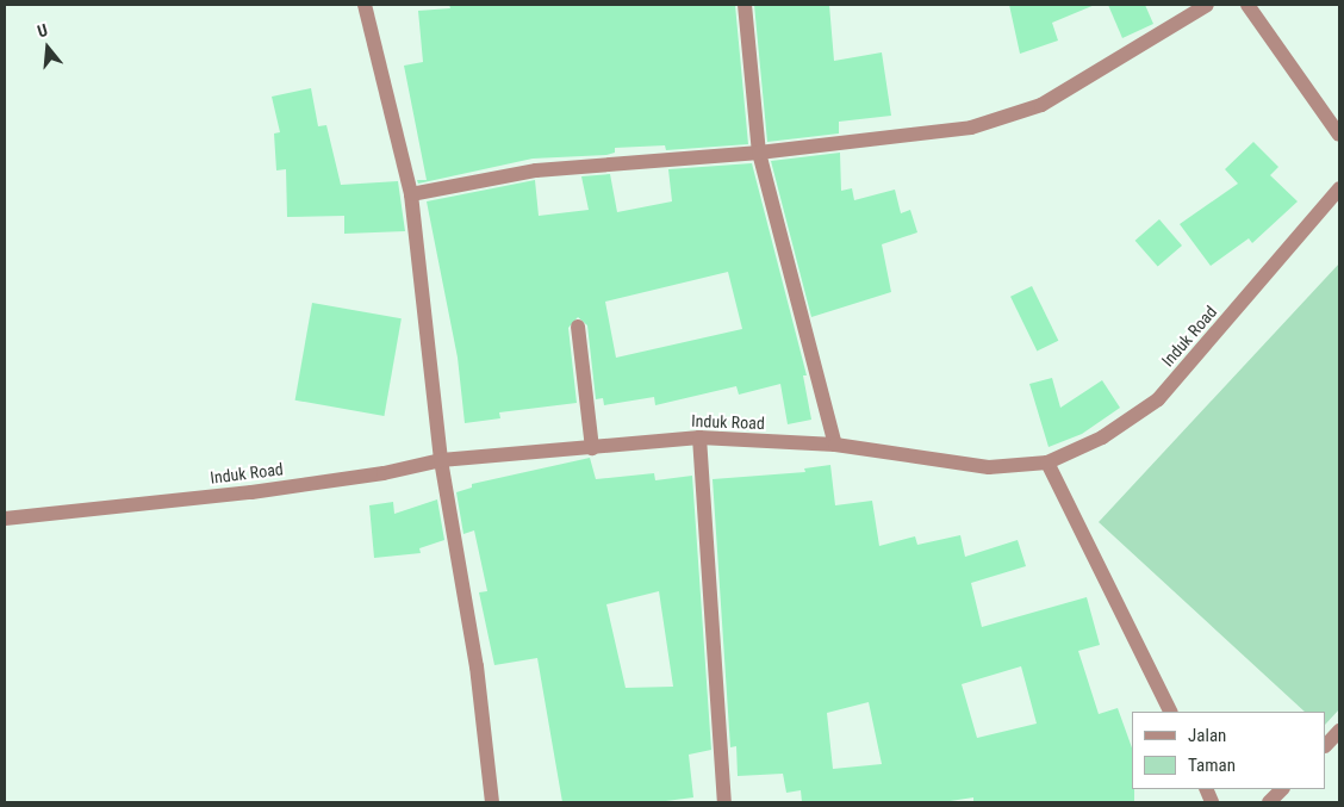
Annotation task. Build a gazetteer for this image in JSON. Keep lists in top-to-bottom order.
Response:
{
  "streets": {
    "street": ["Induk Road"]
  },
  "legend": ["Jalan", "Taman"],
  "north": "top"
}
